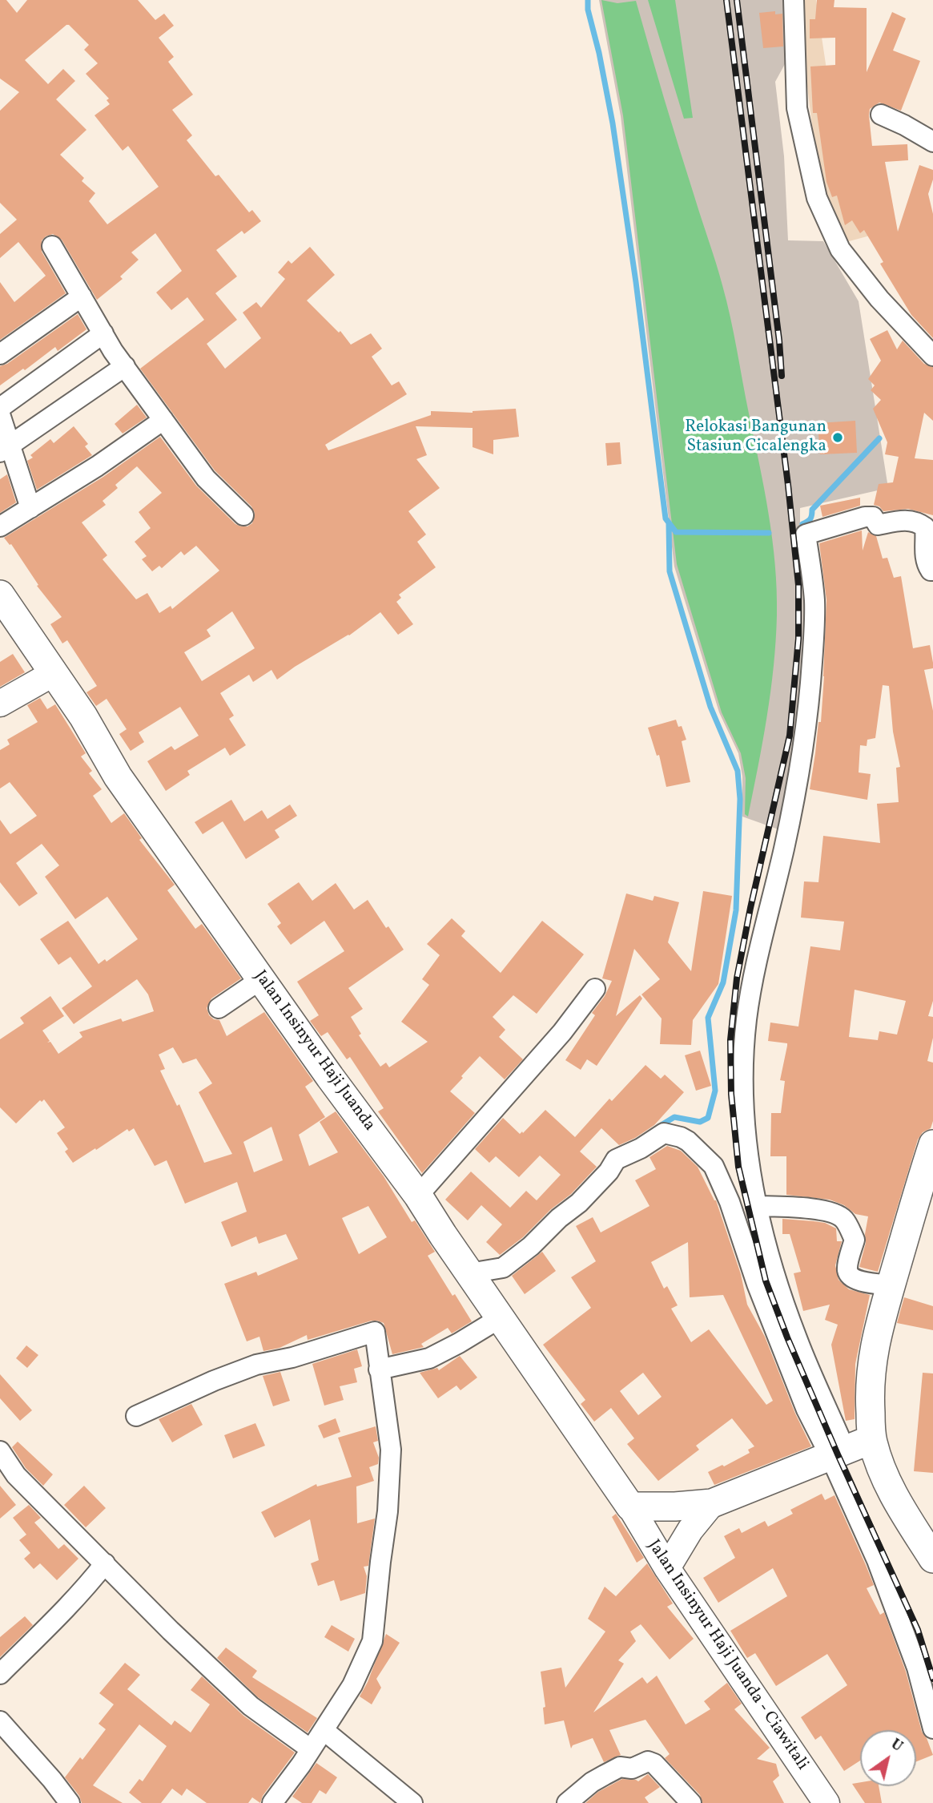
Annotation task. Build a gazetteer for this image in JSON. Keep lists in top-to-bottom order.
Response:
{
  "streets": {
    "main road": ["Jalan Insinyur Haji Juanda"],
    "street": ["Jalan Insinyur Haji Juanda - Ciawitali"]
  },
  "crossings": [
    ["Jalan Insinyur Haji Juanda", "Jalan Insinyur Haji Juanda - Ciawitali"]
  ],
  "places": ["Relokasi Bangunan Stasiun Cicalengka"],
  "north": "top right"
}
